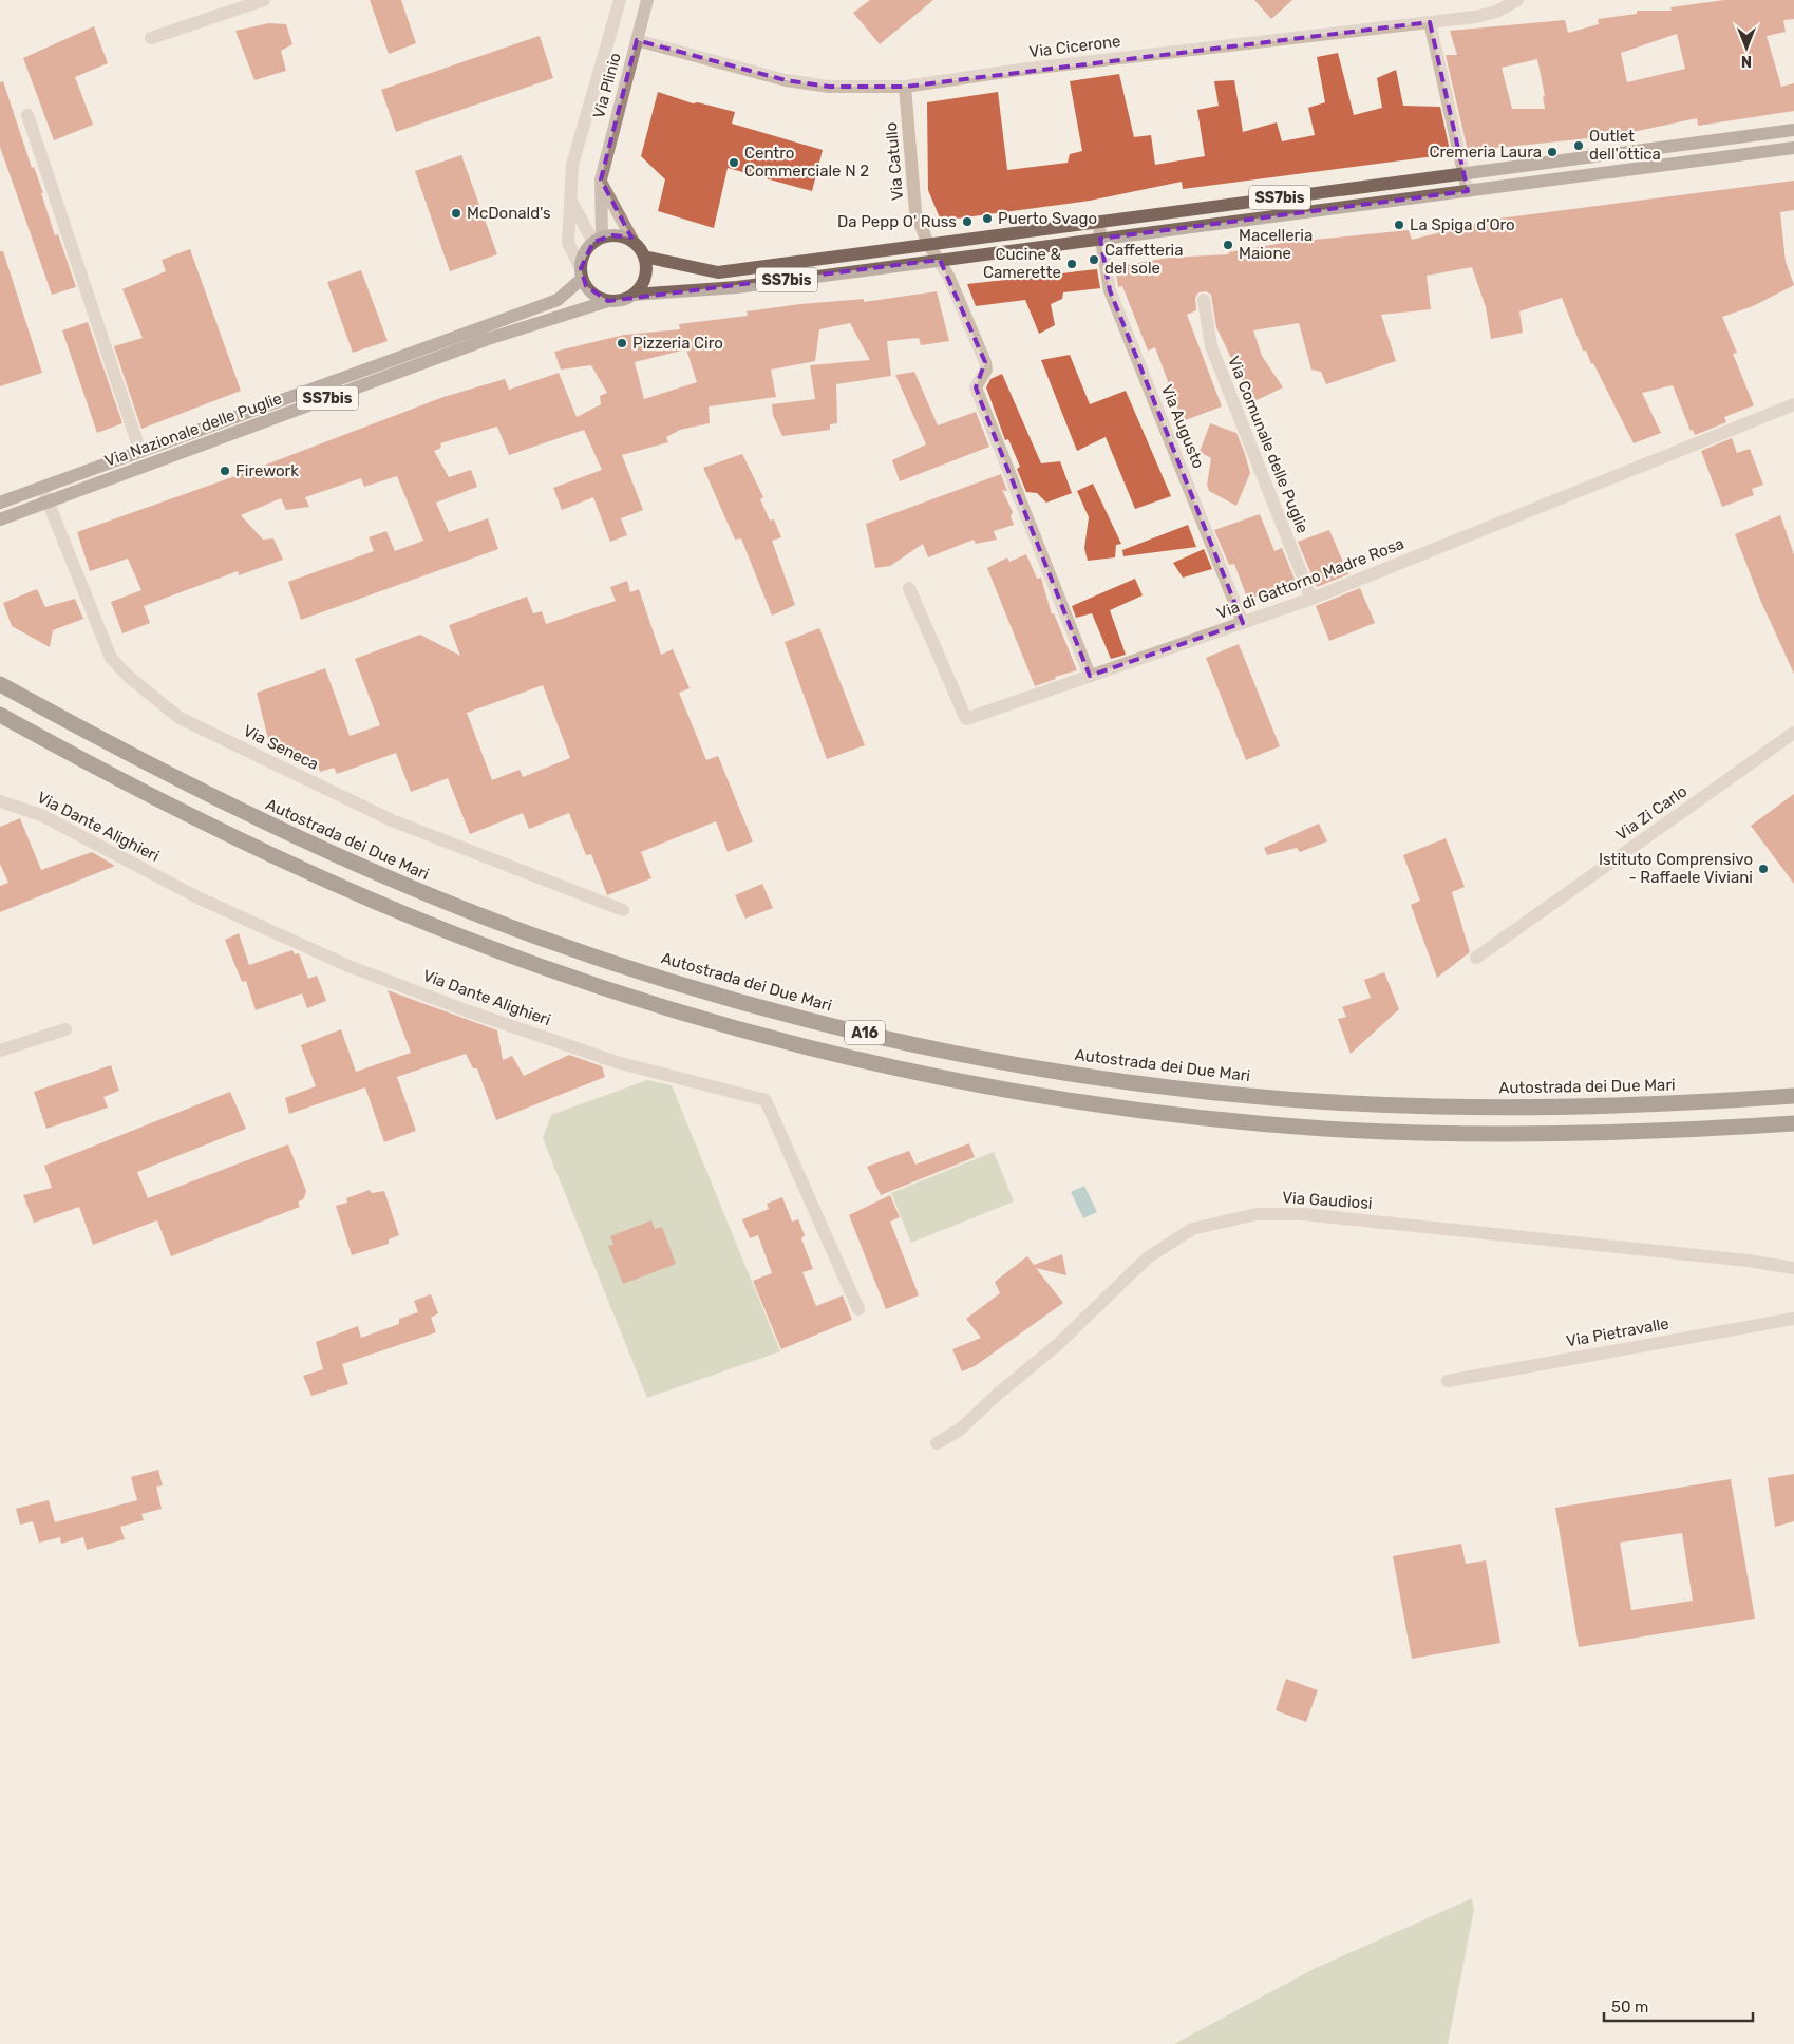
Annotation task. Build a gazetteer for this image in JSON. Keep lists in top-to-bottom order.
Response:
{
  "streets": {
    "highway": ["Autostrada dei Due Mari", "A16"],
    "main road": ["SS7bis", "Via Nazionale delle Puglie"],
    "street": [
      "Via Cicerone",
      "Via Plinio",
      "Via Catullo",
      "Via Augusto",
      "Via Comunale delle Puglie",
      "Via di Gattorno Madre Rosa",
      "Via Seneca",
      "Via Zi Carlo",
      "Via Dante Alighieri",
      "Via Gaudiosi",
      "Via Pietravalle"
    ]
  },
  "crossings": [
    ["Via Cicerone", "Via Plinio"],
    ["Via Cicerone", "Via Catullo"],
    ["Via Plinio", "SS7bis"],
    ["Via Plinio", "Via Nazionale delle Puglie"],
    ["Via Catullo", "SS7bis"],
    ["Via Catullo", "Via di Gattorno Madre Rosa"],
    ["SS7bis", "Via Augusto"],
    ["SS7bis", "Via Nazionale delle Puglie"],
    ["Via Augusto", "Via di Gattorno Madre Rosa"],
    ["Via Nazionale delle Puglie", "Via Seneca"],
    ["Via Comunale delle Puglie", "Via di Gattorno Madre Rosa"]
  ],
  "places": [
    "Outlet dell'ottica",
    "Cremeria Laura",
    "Centro Commerciale N 2",
    "McDonald's",
    "Puerto Svago",
    "Da Pepp O' Russ",
    "La Spiga d'Oro",
    "Macelleria Maione",
    "Caffetteria del sole",
    "Cucine & Camerette",
    "Pizzeria Ciro",
    "Firework",
    "Istituto Comprensivo - Raffaele Viviani"
  ],
  "scale_bar": "50 m",
  "north": "bottom"
}
